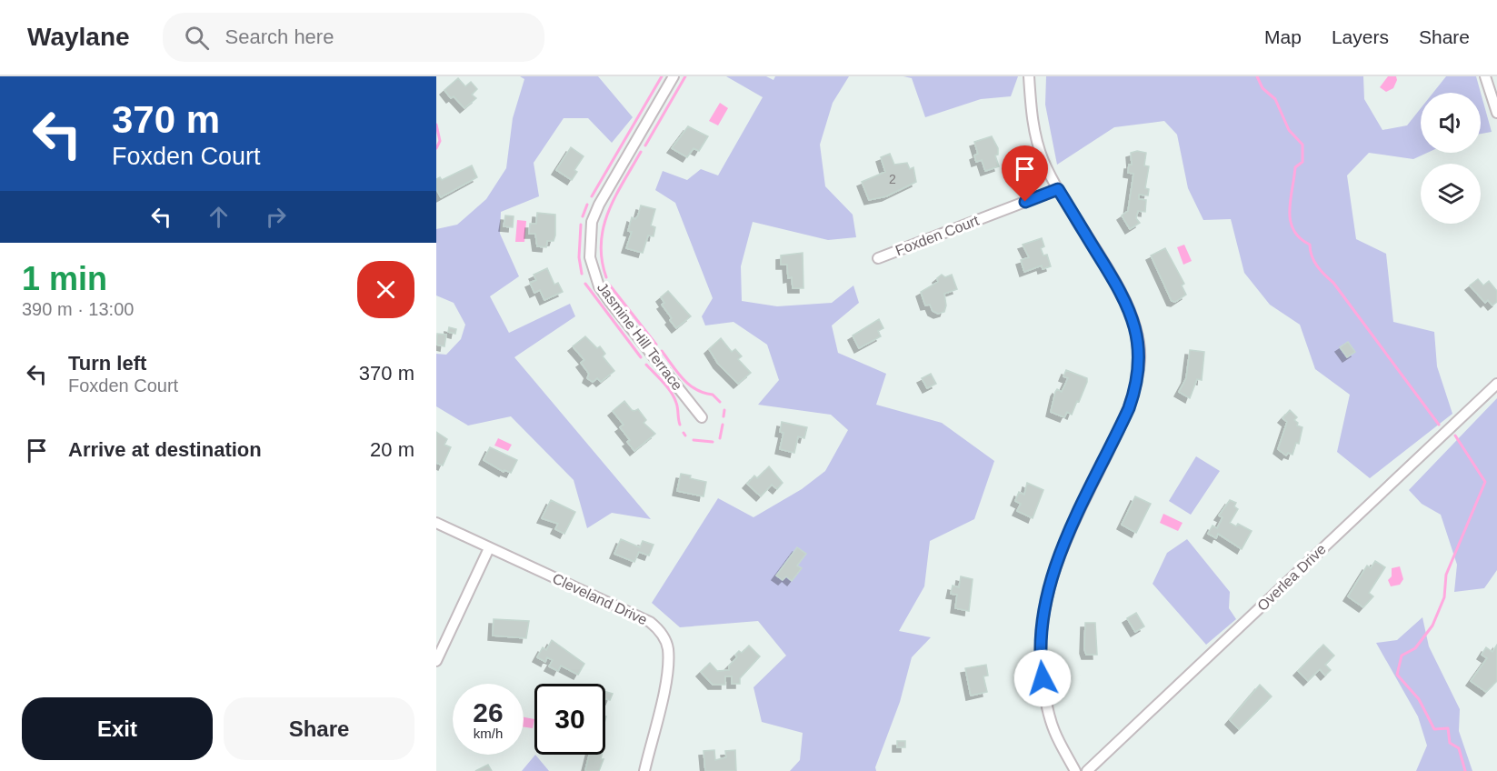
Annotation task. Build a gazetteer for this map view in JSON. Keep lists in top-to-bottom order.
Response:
{
  "streets": {
    "street": [
      "Foxden Court",
      "Jasmine Hill Terrace",
      "Overlea Drive",
      "Cleveland Drive"
    ]
  },
  "house_numbers": ["2"],
  "page": {
    "header": "Waylane",
    "search": "Search here",
    "nav": ["Map", "Layers", "Share"],
    "turn": ["370 m", "Foxden Court"],
    "heading": ["1 min", "390 m · 13:00"],
    "list": [
      {
        "name": "Turn left",
        "note": "Foxden Court",
        "value": "370 m"
      },
      {
        "name": "Arrive at destination",
        "value": "20 m"
      }
    ],
    "speed": "26 km/h",
    "limit": "30",
    "buttons": ["Exit", "Share"]
  }
}
